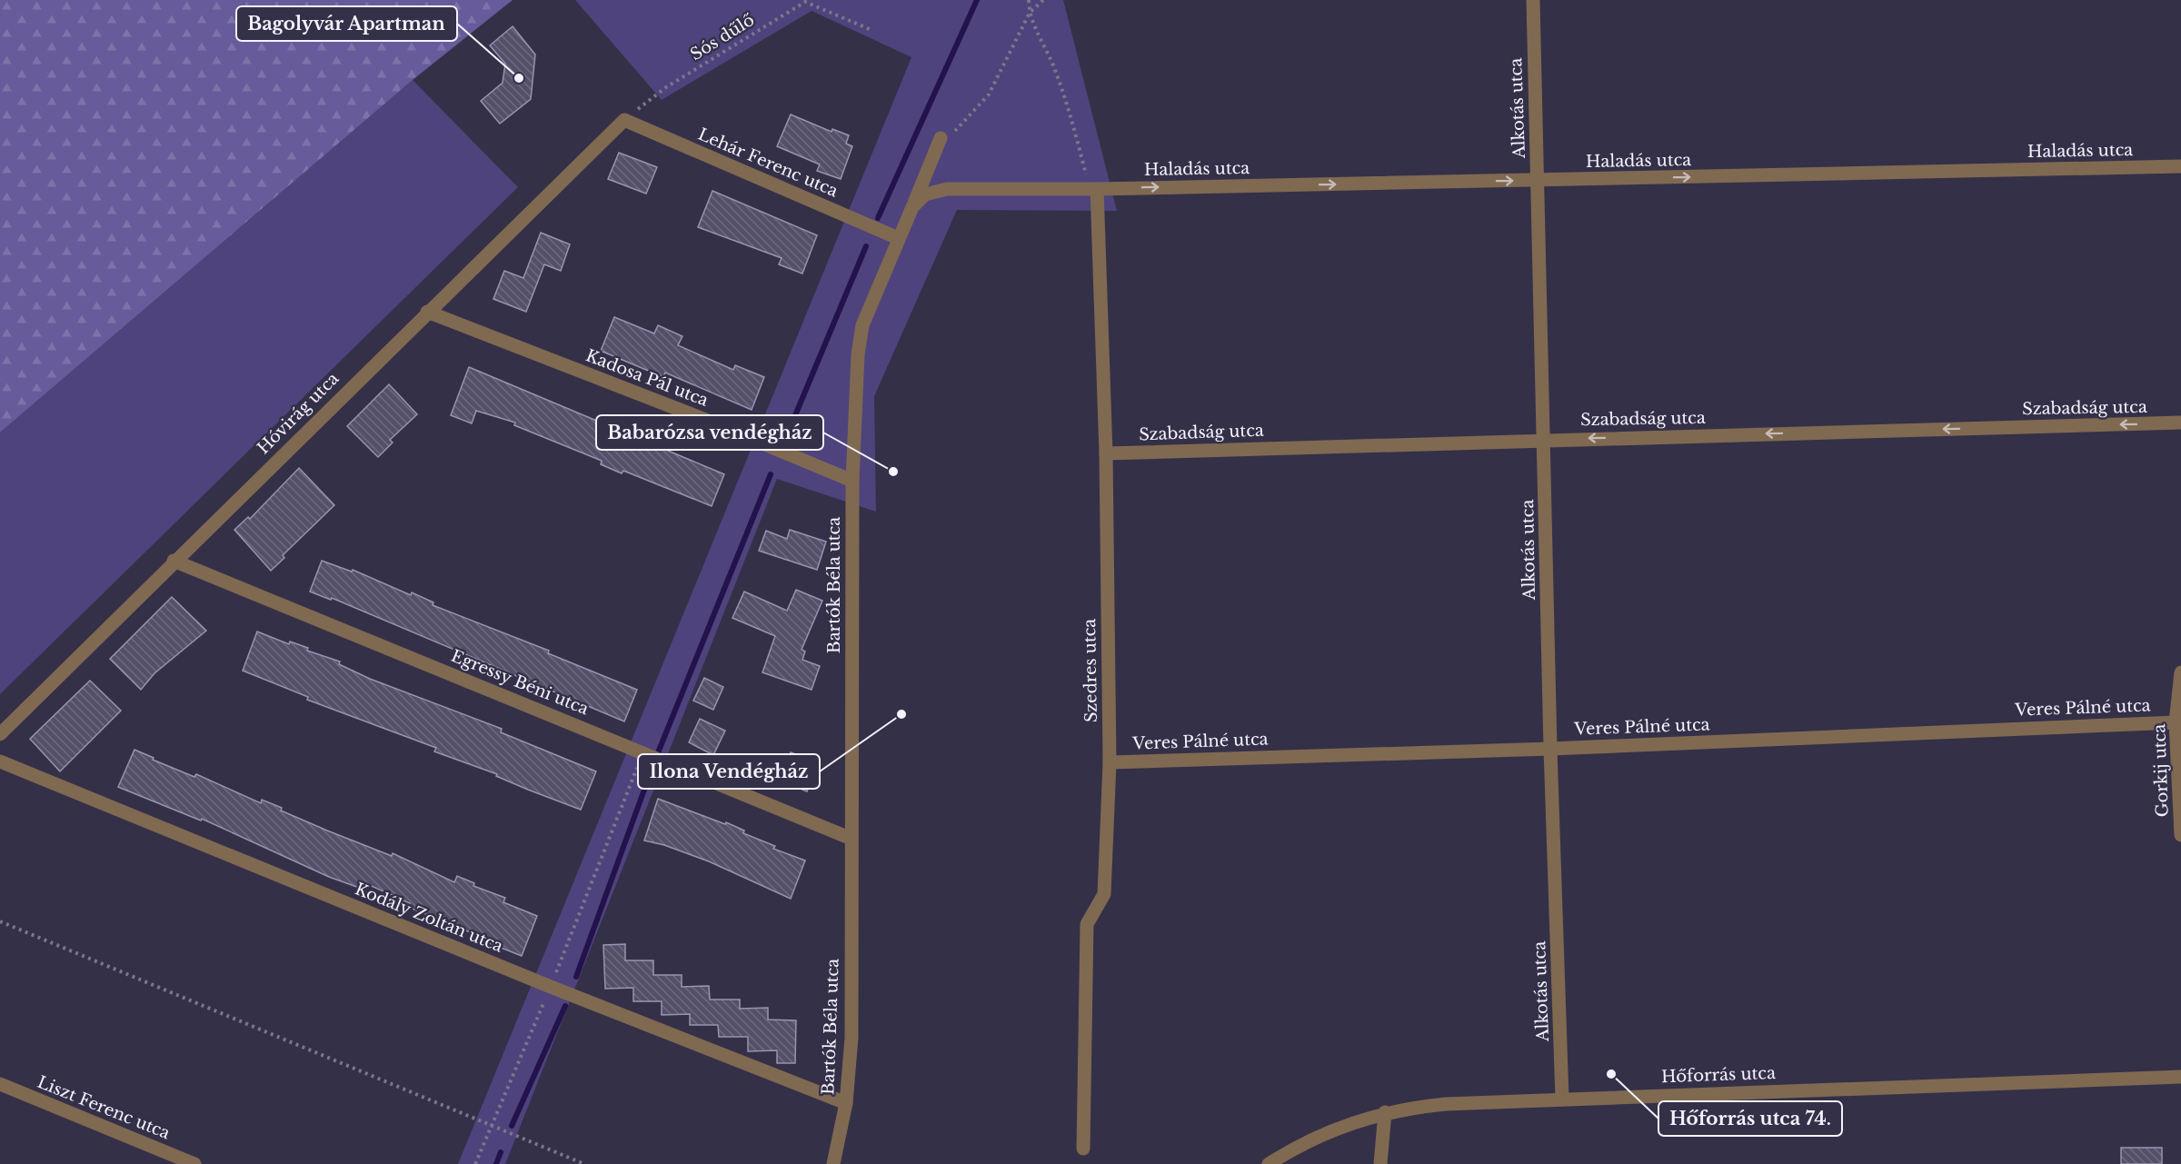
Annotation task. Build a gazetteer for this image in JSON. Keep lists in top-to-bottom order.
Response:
{
  "streets": {
    "street": [
      "Alkotás utca",
      "Haladás utca",
      "Lehár Ferenc utca",
      "Kadosa Pál utca",
      "Szabadság utca",
      "Hóvirág utca",
      "Bartók Béla utca",
      "Szedres utca",
      "Egressy Béni utca",
      "Veres Pálné utca",
      "Gorkij utca",
      "Kodály Zoltán utca",
      "Hőforrás utca",
      "Liszt Ferenc utca"
    ],
    "path": ["Sós dűlő"]
  },
  "crossings": [
    ["Sós dűlő", "Lehár Ferenc utca"],
    ["Sós dűlő", "Hóvirág utca"],
    ["Alkotás utca", "Haladás utca"],
    ["Alkotás utca", "Szabadság utca"],
    ["Alkotás utca", "Veres Pálné utca"],
    ["Alkotás utca", "Hőforrás utca"],
    ["Haladás utca", "Szedres utca"],
    ["Lehár Ferenc utca", "Hóvirág utca"],
    ["Lehár Ferenc utca", "Bartók Béla utca"],
    ["Kadosa Pál utca", "Hóvirág utca"],
    ["Kadosa Pál utca", "Bartók Béla utca"],
    ["Szabadság utca", "Szedres utca"],
    ["Hóvirág utca", "Egressy Béni utca"],
    ["Bartók Béla utca", "Egressy Béni utca"],
    ["Bartók Béla utca", "Kodály Zoltán utca"],
    ["Szedres utca", "Veres Pálné utca"],
    ["Veres Pálné utca", "Gorkij utca"]
  ],
  "one_way": ["Haladás utca", "Szabadság utca"],
  "places": [
    "Bagolyvár Apartman",
    "Babarózsa vendégház",
    "Ilona Vendégház",
    "Hőforrás utca 74."
  ]
}
